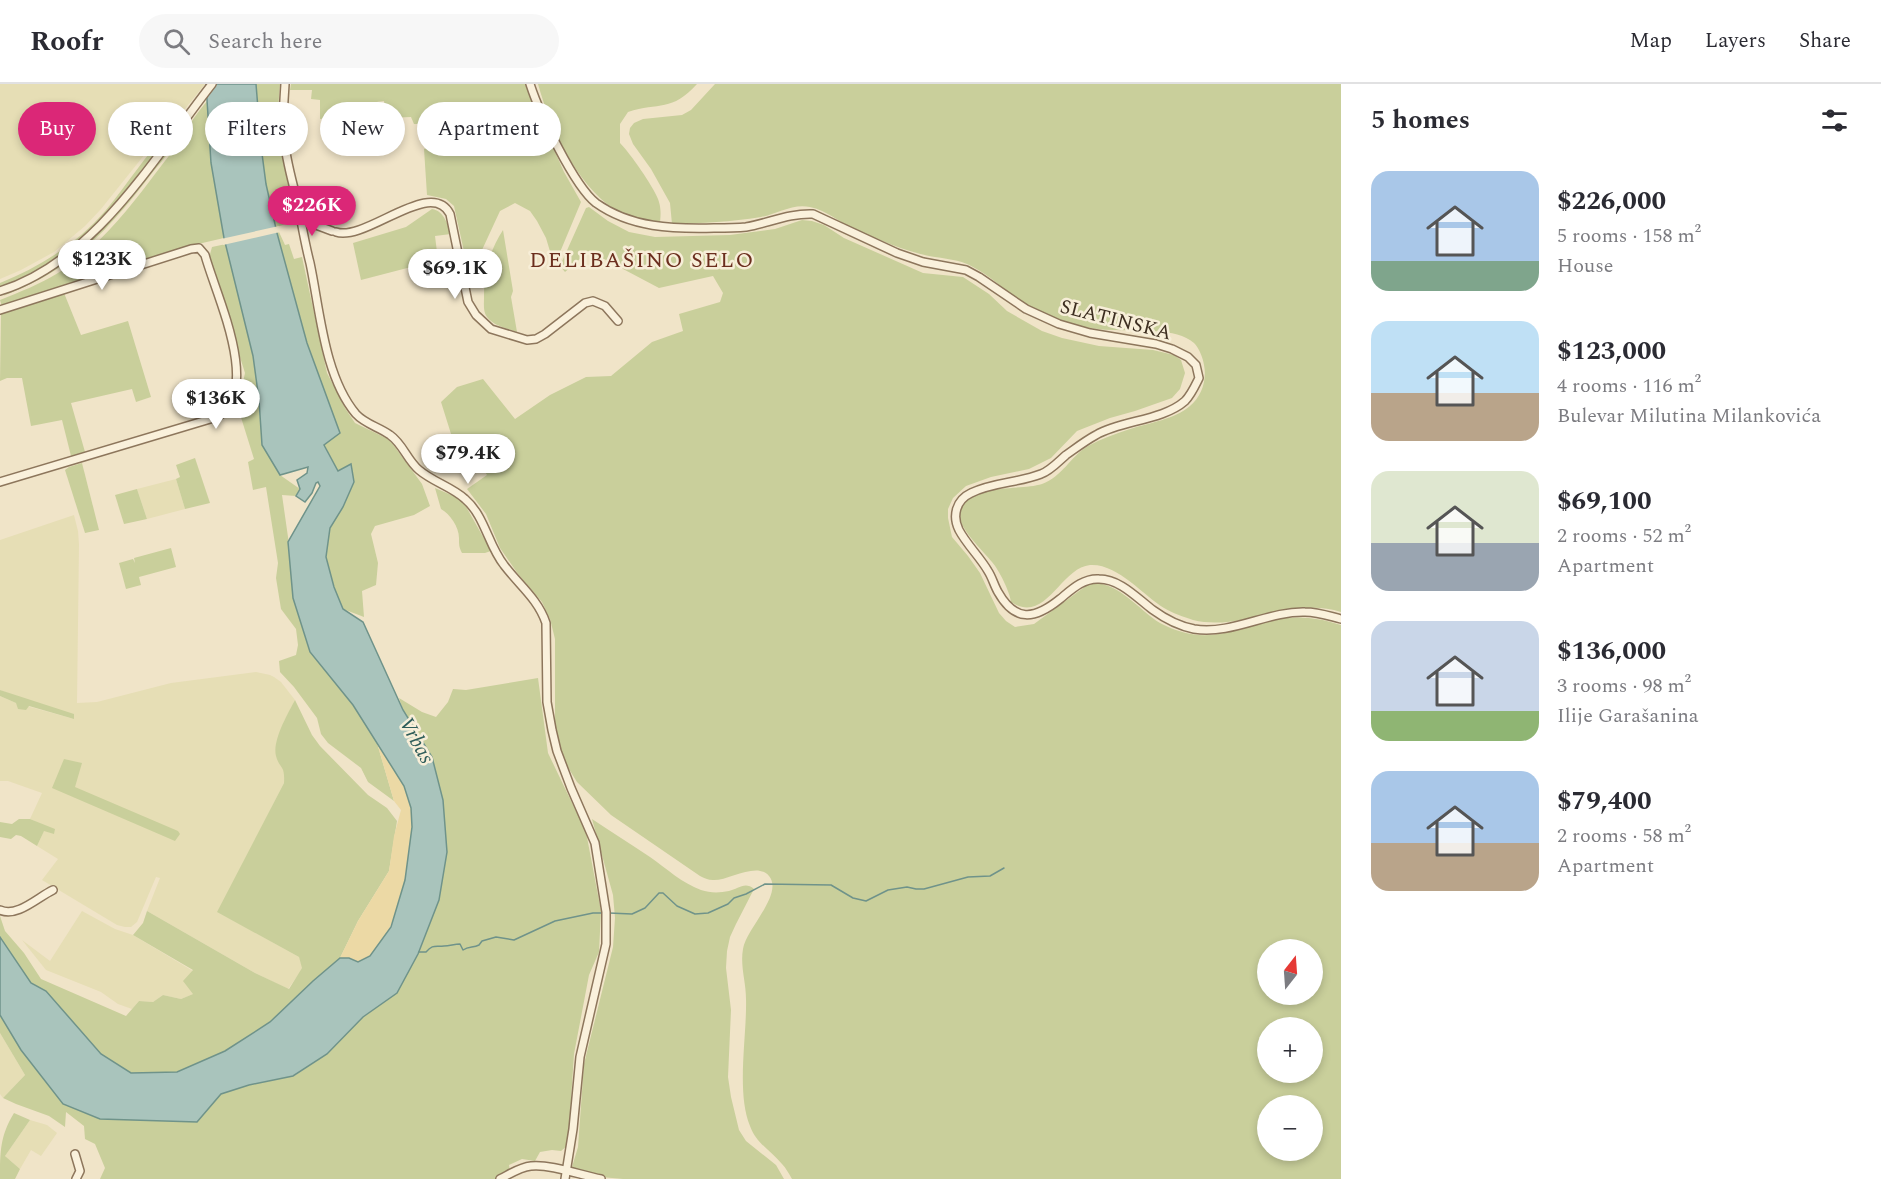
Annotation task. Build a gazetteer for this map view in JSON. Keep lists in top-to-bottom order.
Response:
{
  "streets": {
    "street": ["SLATINSKA"]
  },
  "districts": ["DELIBAŠINO SELO"],
  "water": ["Vrbas"],
  "north": "top",
  "page": {
    "header": "Roofr",
    "search": "Search here",
    "nav": ["Map", "Layers", "Share"],
    "heading": "5 homes",
    "chip": [
      "Buy",
      "Rent",
      "Filters",
      "New",
      "Apartment"
    ],
    "list": [
      {
        "name": "$226,000",
        "note": "5 rooms · 158 m² · House"
      },
      {
        "name": "$123,000",
        "note": "4 rooms · 116 m² · Bulevar Milutina Milankovića"
      },
      {
        "name": "$69,100",
        "note": "2 rooms · 52 m² · Apartment"
      },
      {
        "name": "$136,000",
        "note": "3 rooms · 98 m² · Ilije Garašanina"
      },
      {
        "name": "$79,400",
        "note": "2 rooms · 58 m² · Apartment"
      }
    ],
    "price": [
      "$226K",
      "$123K",
      "$69.1K",
      "$136K",
      "$79.4K"
    ],
    "map_buttons": ["+", "−"]
  }
}
